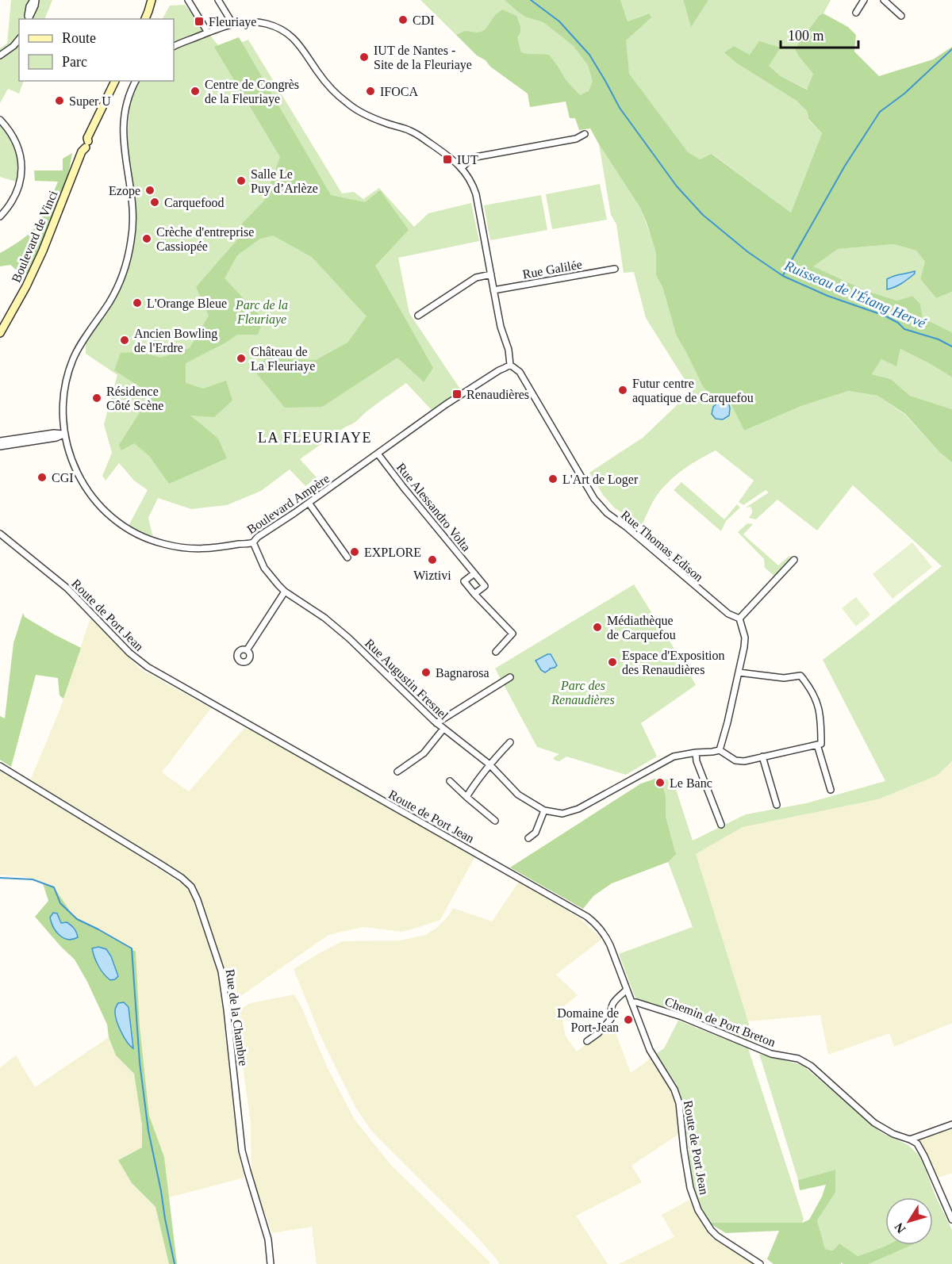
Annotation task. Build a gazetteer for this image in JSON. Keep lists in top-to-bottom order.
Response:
{
  "streets": {
    "main road": ["Boulevard de Vinci"],
    "street": [
      "Rue Galilée",
      "Boulevard Ampère",
      "Rue Alessandro Volta",
      "Rue Thomas Edison",
      "Route de Port Jean",
      "Rue Augustin Fresnel",
      "Rue de la Chambre",
      "Chemin de Port Breton"
    ]
  },
  "crossings": [
    ["Boulevard Ampère", "Rue Alessandro Volta"],
    ["Boulevard Ampère", "Rue Thomas Edison"],
    ["Boulevard Ampère", "Rue Augustin Fresnel"],
    ["Route de Port Jean", "Chemin de Port Breton"]
  ],
  "districts": ["LA FLEURIAYE"],
  "water": ["Ruisseau de l'Étang Hervé"],
  "parks": ["Parc de la Fleuriaye", "Parc des Renaudières"],
  "places": {
    "other": [
      "CDI",
      "IUT de Nantes - Site de la Fleuriaye",
      "Centre de Congrès de la Fleuriaye",
      "IFOCA",
      "Super U",
      "Salle Le Puy d’Arlèze",
      "Ezope",
      "Carquefood",
      "Crèche d'entreprise Cassiopée",
      "L'Orange Bleue",
      "Ancien Bowling de l'Erdre",
      "Château de La Fleuriaye",
      "Futur centre aquatique de Carquefou",
      "Résidence Côté Scène",
      "CGI",
      "L'Art de Loger",
      "EXPLORE",
      "Wiztivi",
      "Médiathèque de Carquefou",
      "Espace d'Exposition des Renaudières",
      "Bagnarosa",
      "Le Banc",
      "Domaine de Port-Jean"
    ],
    "transit": ["Fleuriaye", "IUT", "Renaudières"]
  },
  "legend": ["Route", "Parc"],
  "scale_bar": "100 m",
  "north": "bottom left"
}
